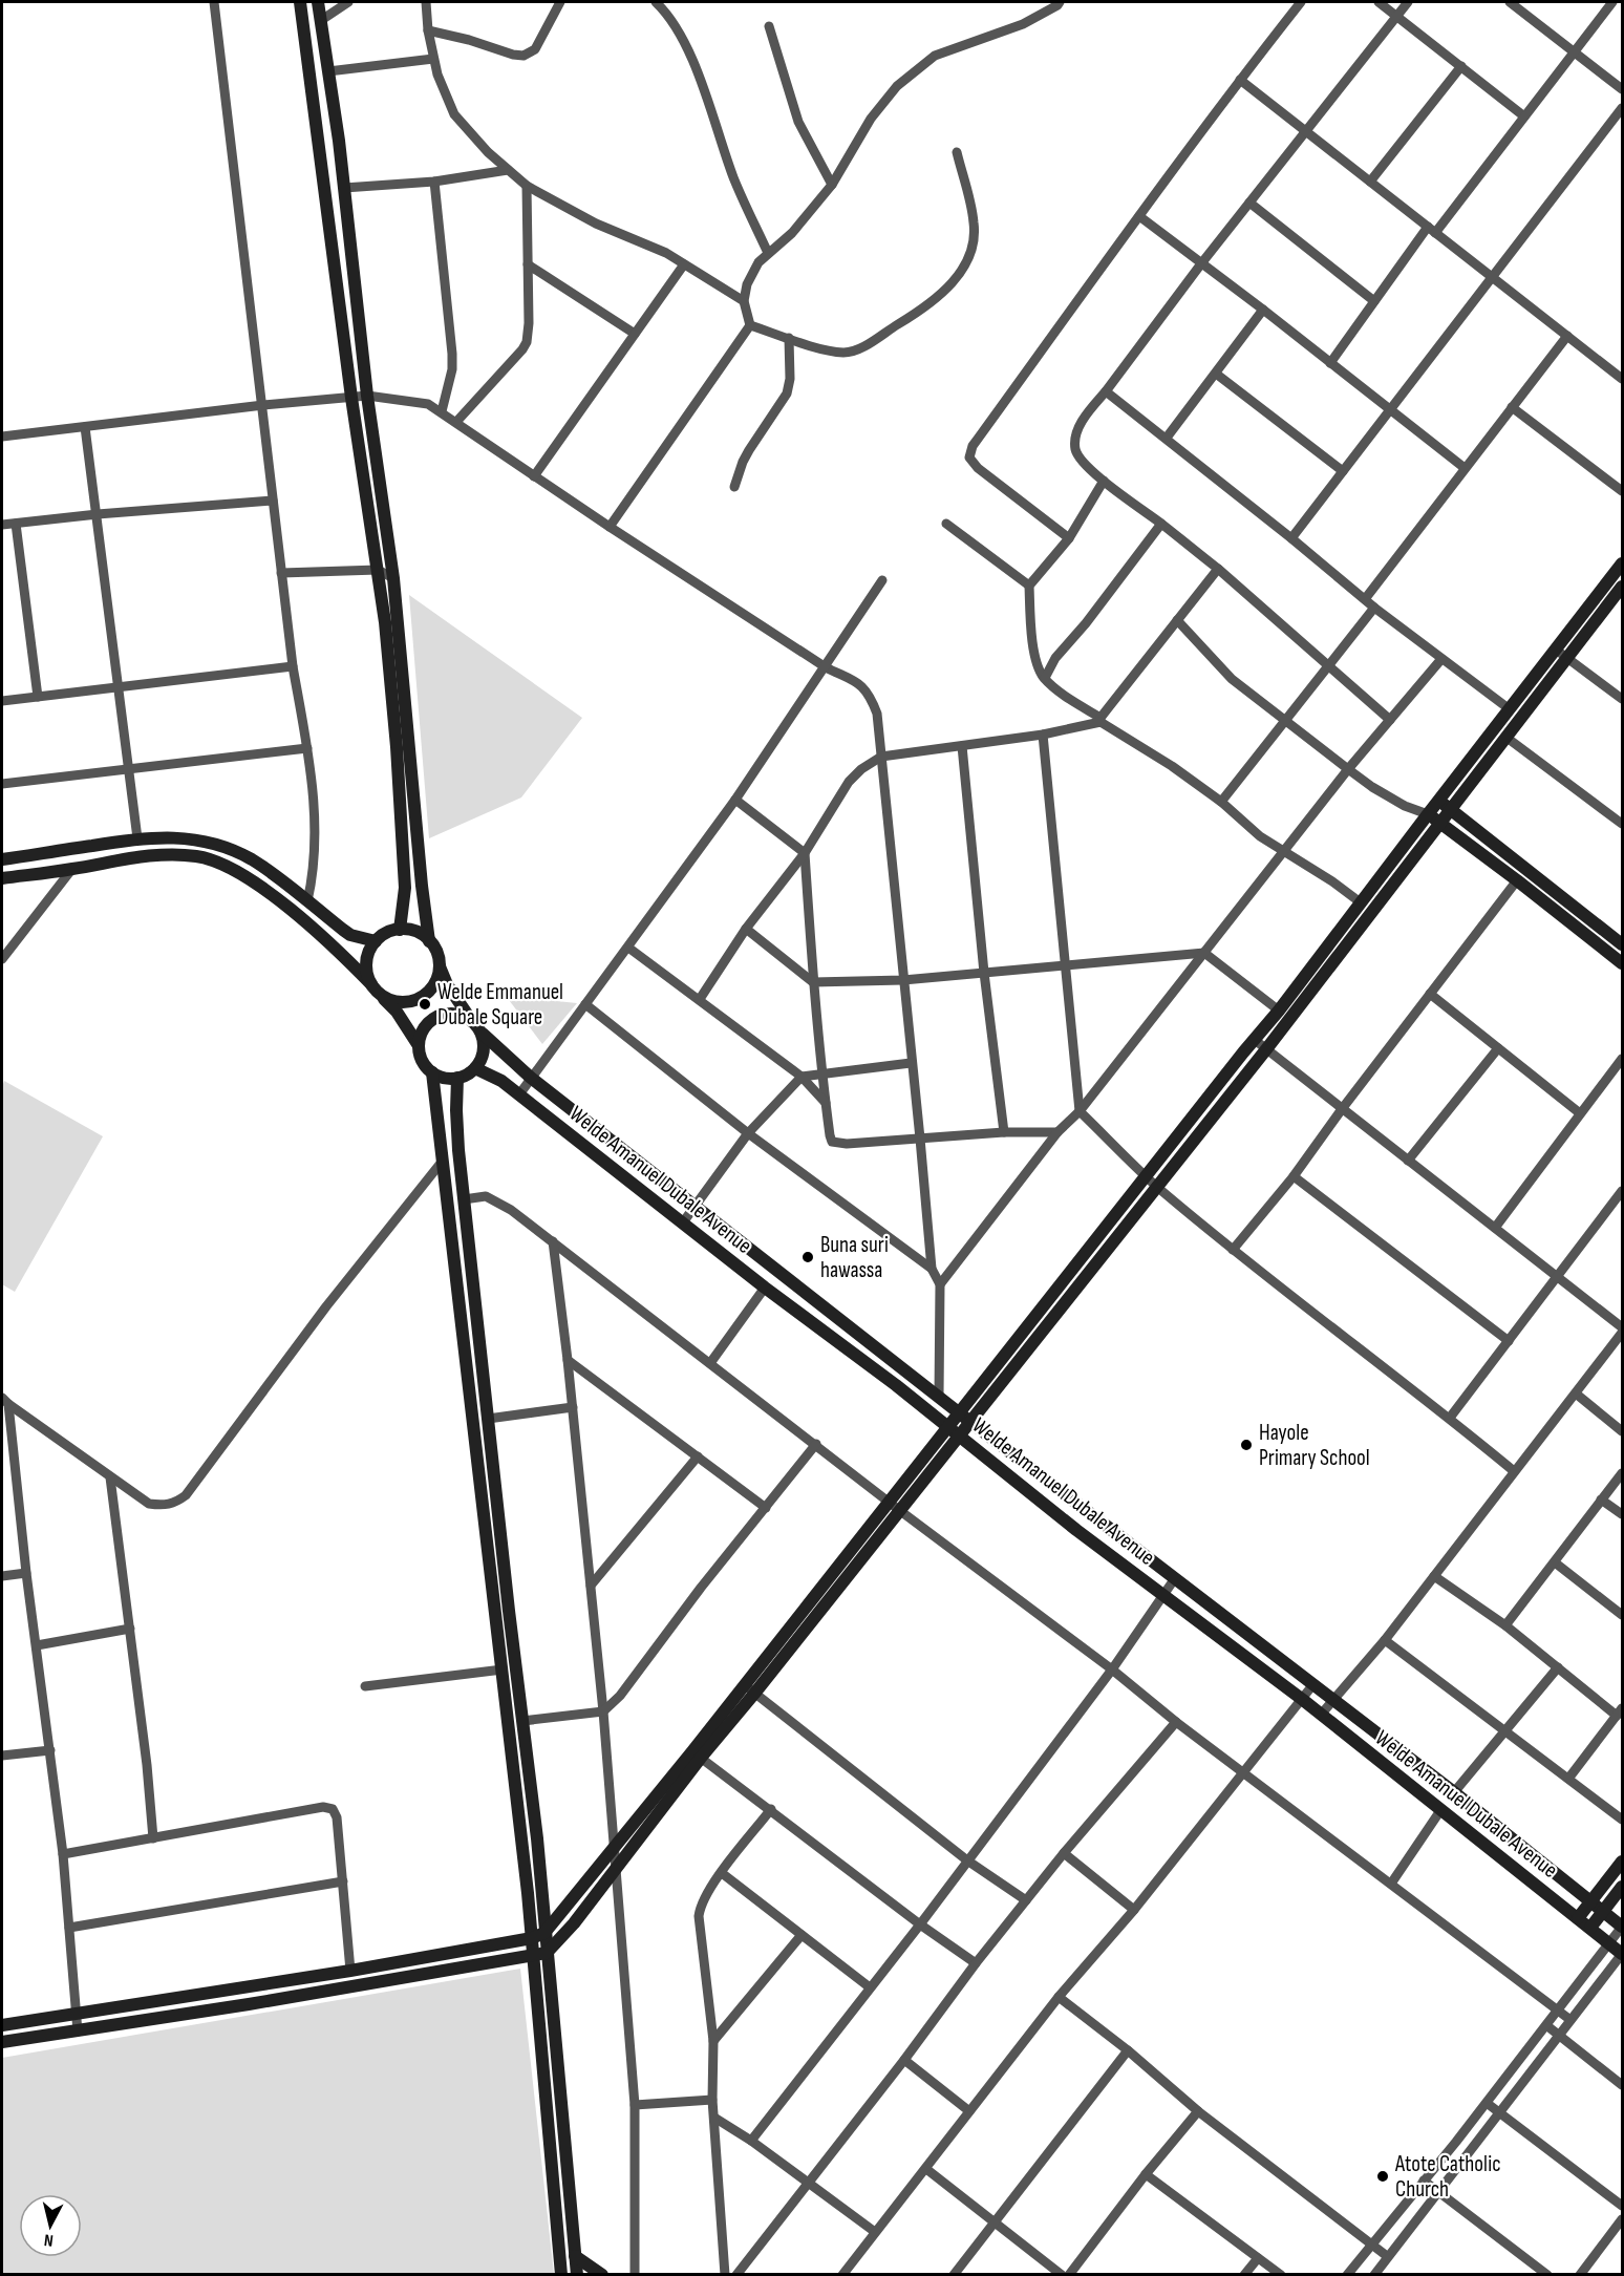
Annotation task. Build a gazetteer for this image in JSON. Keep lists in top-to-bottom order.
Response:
{
  "streets": {
    "main road": ["Welde Amanuel Dubale Avenue"]
  },
  "places": [
    "Welde Emmanuel Dubale Square",
    "Buna suri hawassa",
    "Hayole Primary School",
    "Atote Catholic Church"
  ],
  "north": "bottom"
}
